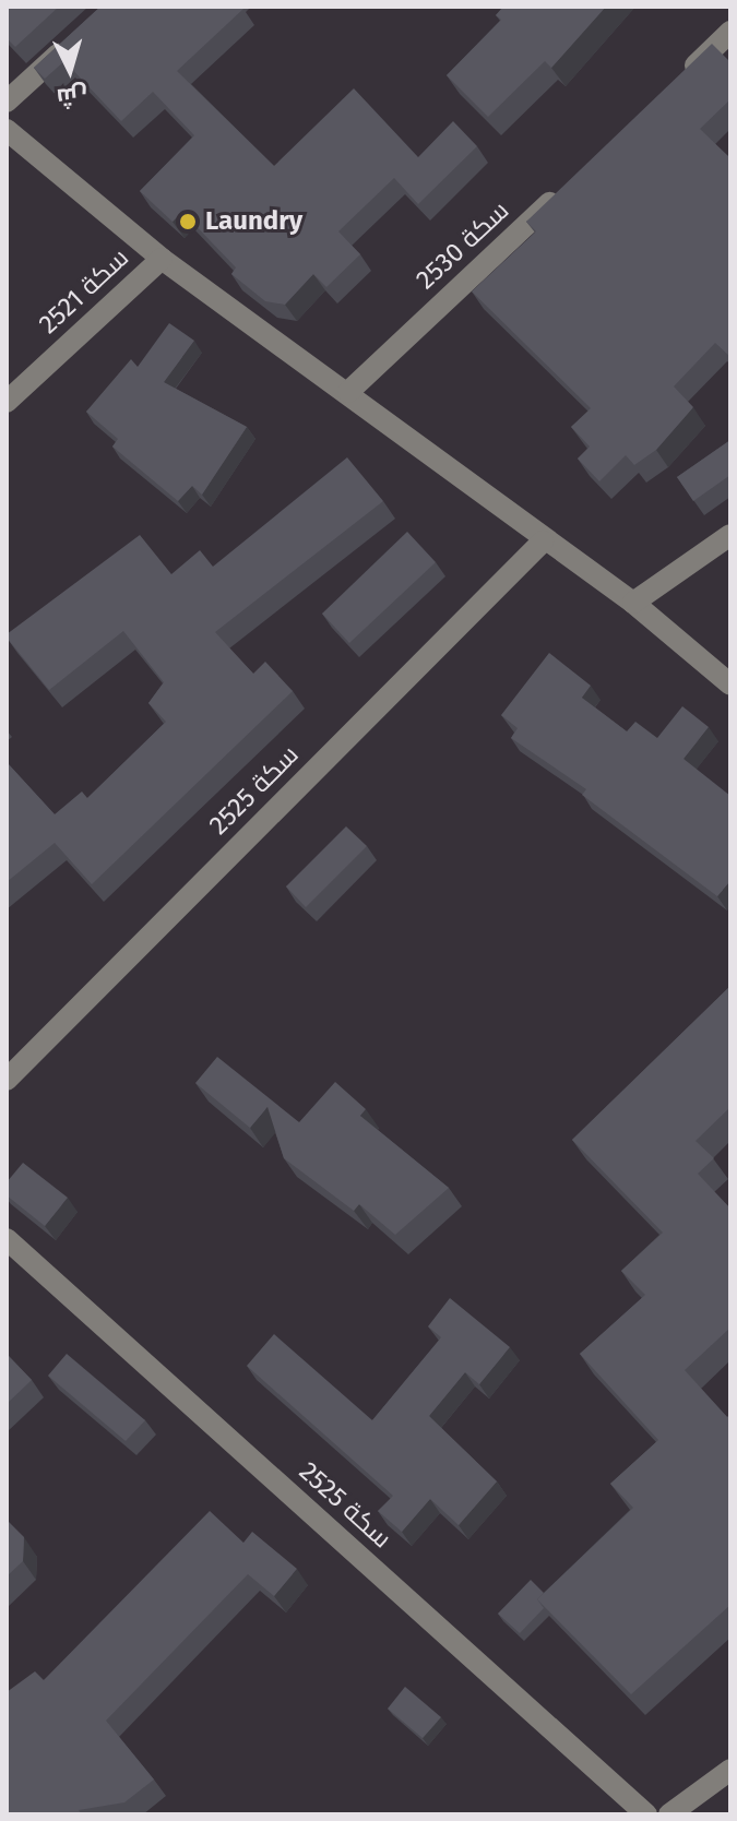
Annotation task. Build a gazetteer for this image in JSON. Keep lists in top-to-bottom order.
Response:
{
  "streets": {
    "street": ["سكة 2530", "سكة 2521", "سكة 2525"]
  },
  "places": ["Laundry"],
  "north": "bottom"
}
